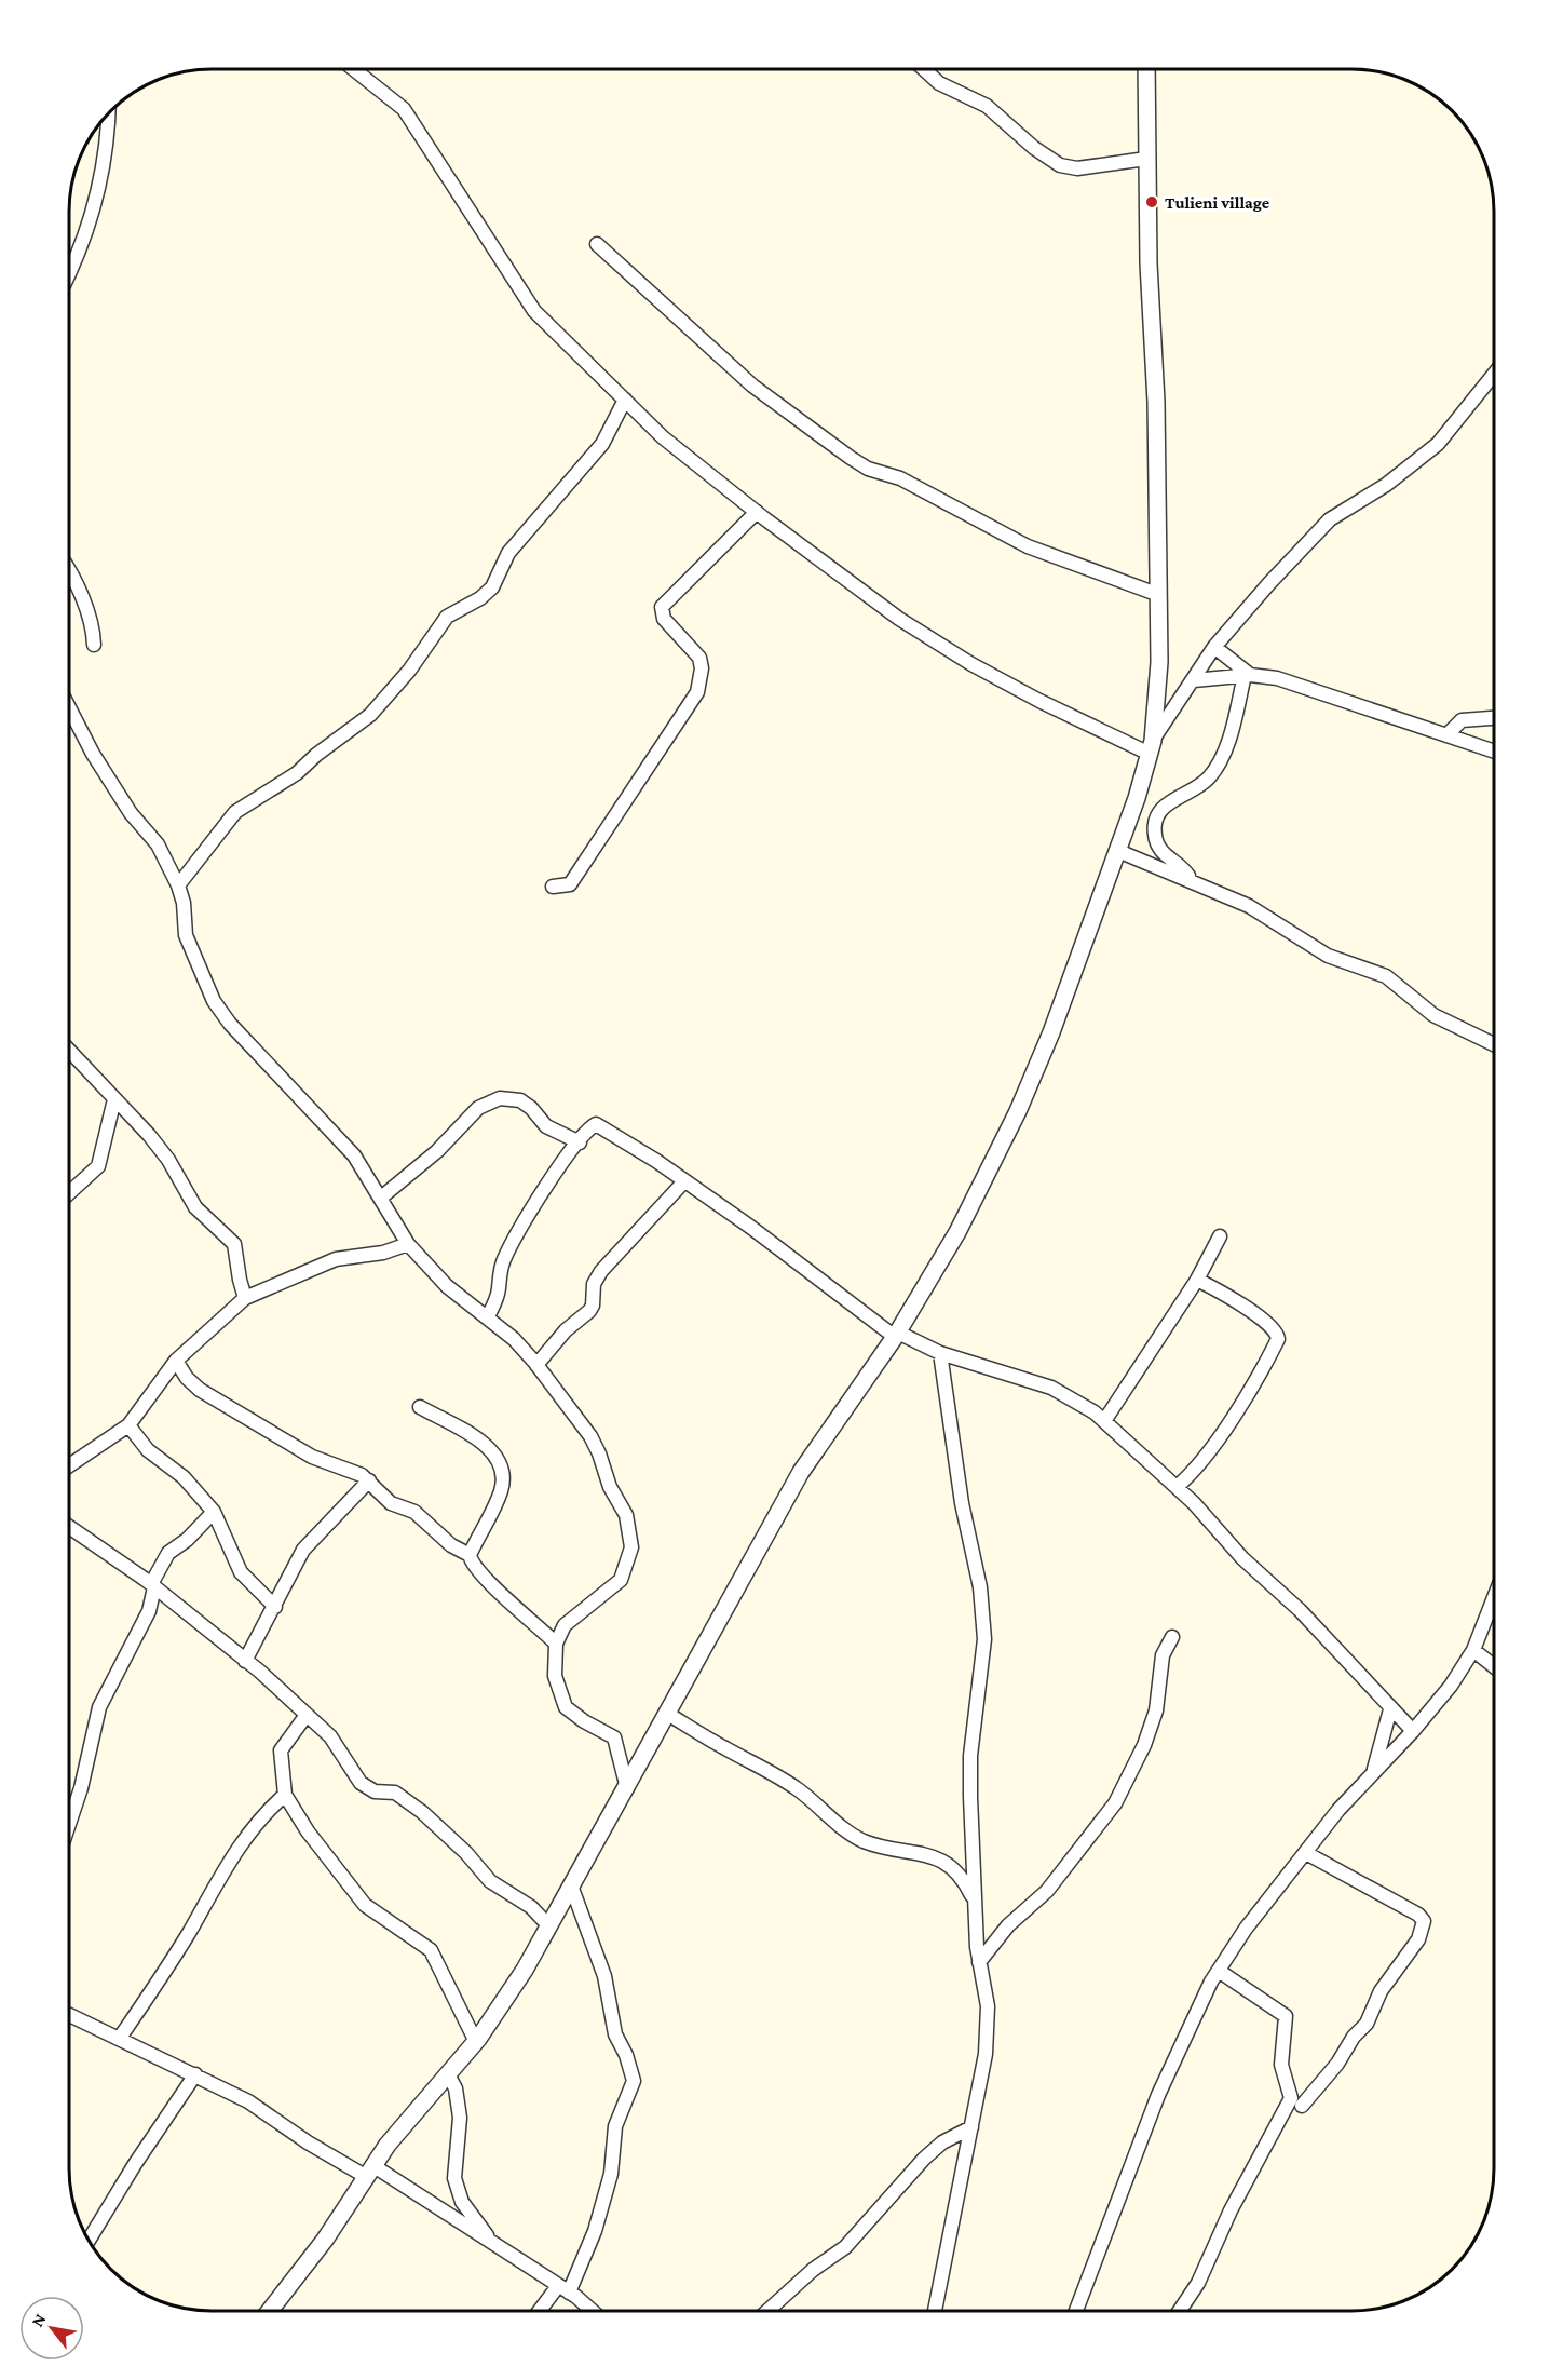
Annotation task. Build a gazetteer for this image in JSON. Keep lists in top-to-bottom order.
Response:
{
  "places": ["Tulieni village"],
  "north": "top left"
}
